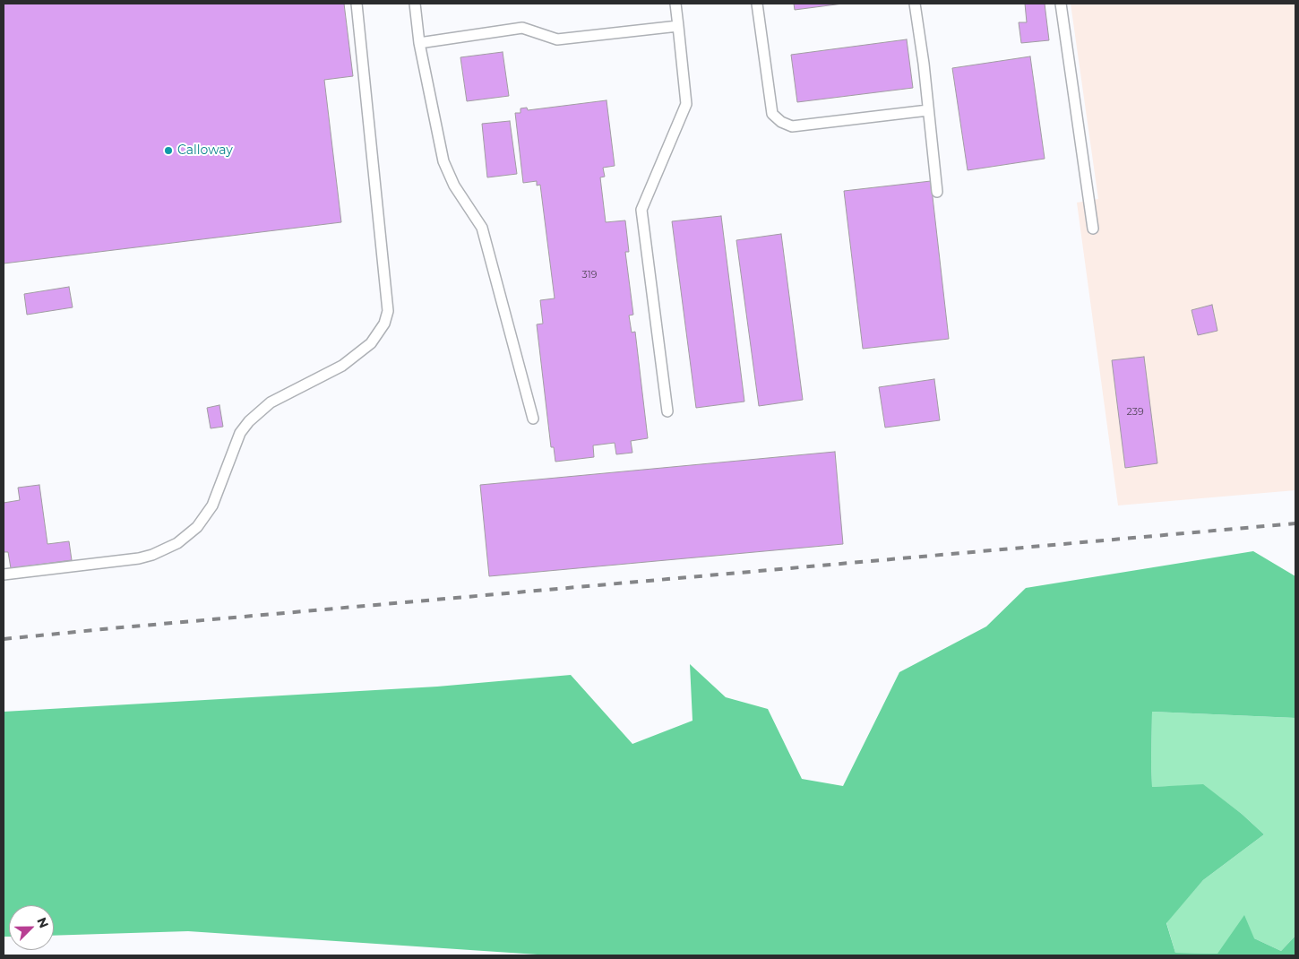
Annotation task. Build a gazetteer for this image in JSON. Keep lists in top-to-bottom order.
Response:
{
  "places": ["Calloway"],
  "house_numbers": ["319", "239"],
  "north": "top right"
}
